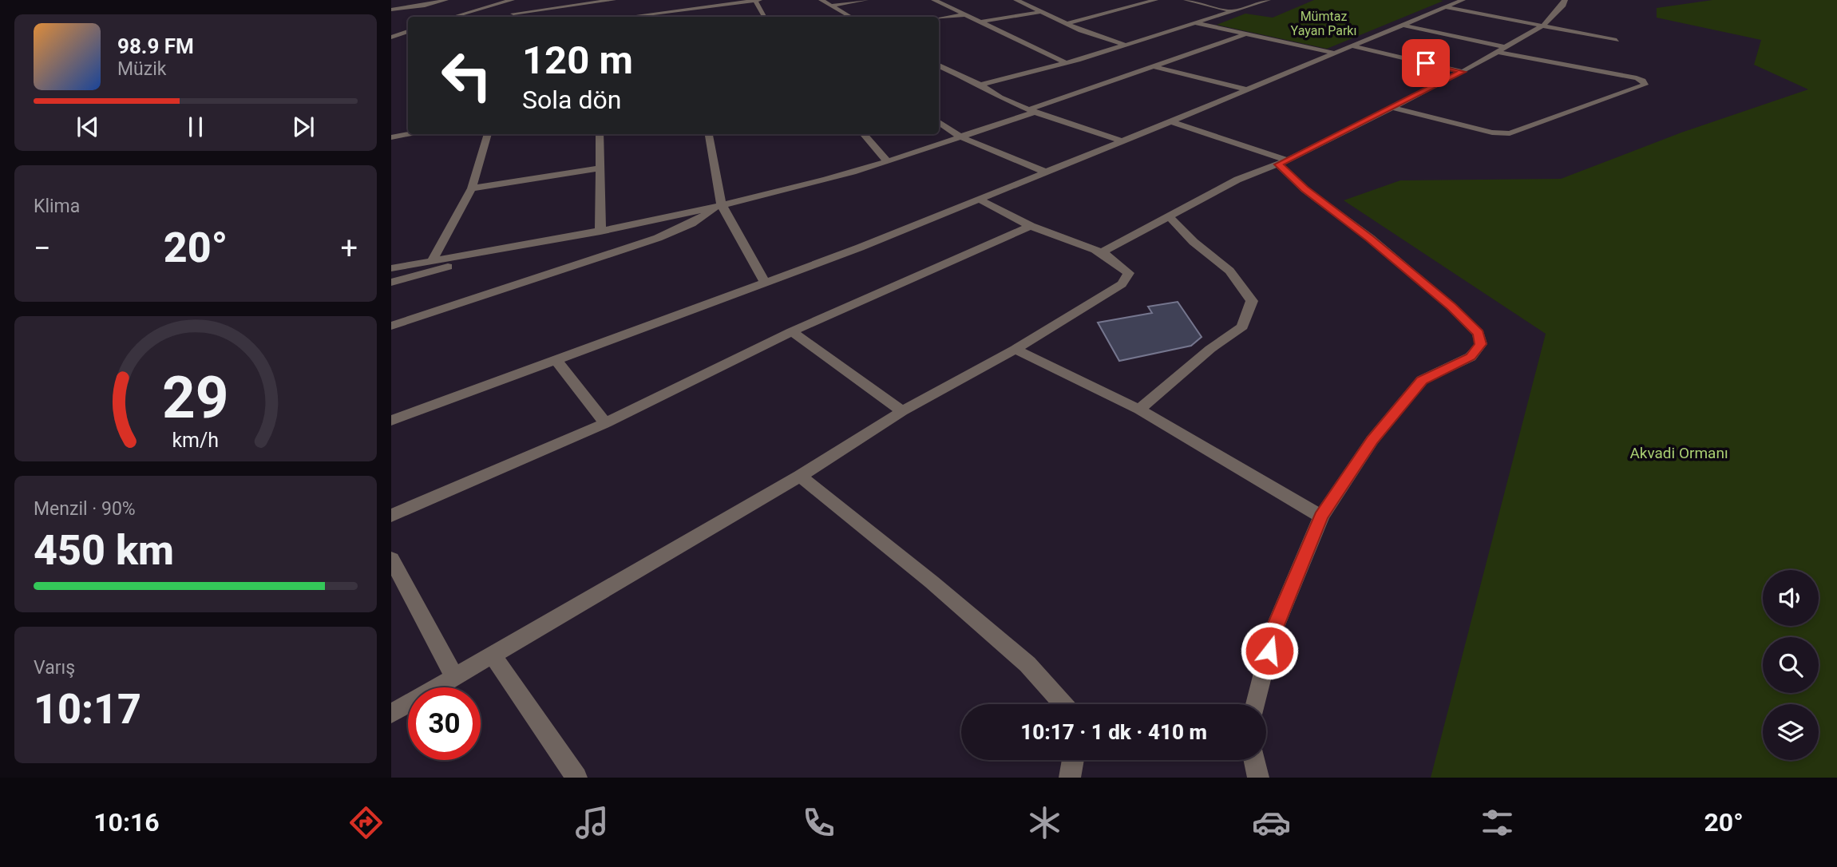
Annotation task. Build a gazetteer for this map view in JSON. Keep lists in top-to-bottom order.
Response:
{
  "parks": ["Mümtaz Yayan Parkı", "Akvadi Ormanı"],
  "page": {
    "turn": ["120 m", "Sola dön"],
    "song": ["98.9 FM", "Müzik"],
    "tile": [
      "Klima",
      ["Menzil · 90%", "450 km"],
      ["Varış", "10:17"]
    ],
    "heat": ["−", "20°", "+"],
    "limit": "30",
    "trip": "10:17 · 1 dk · 410 m",
    "tabs": ["10:16", "20°"],
    "gauge": ["29", "km/h"]
  }
}
